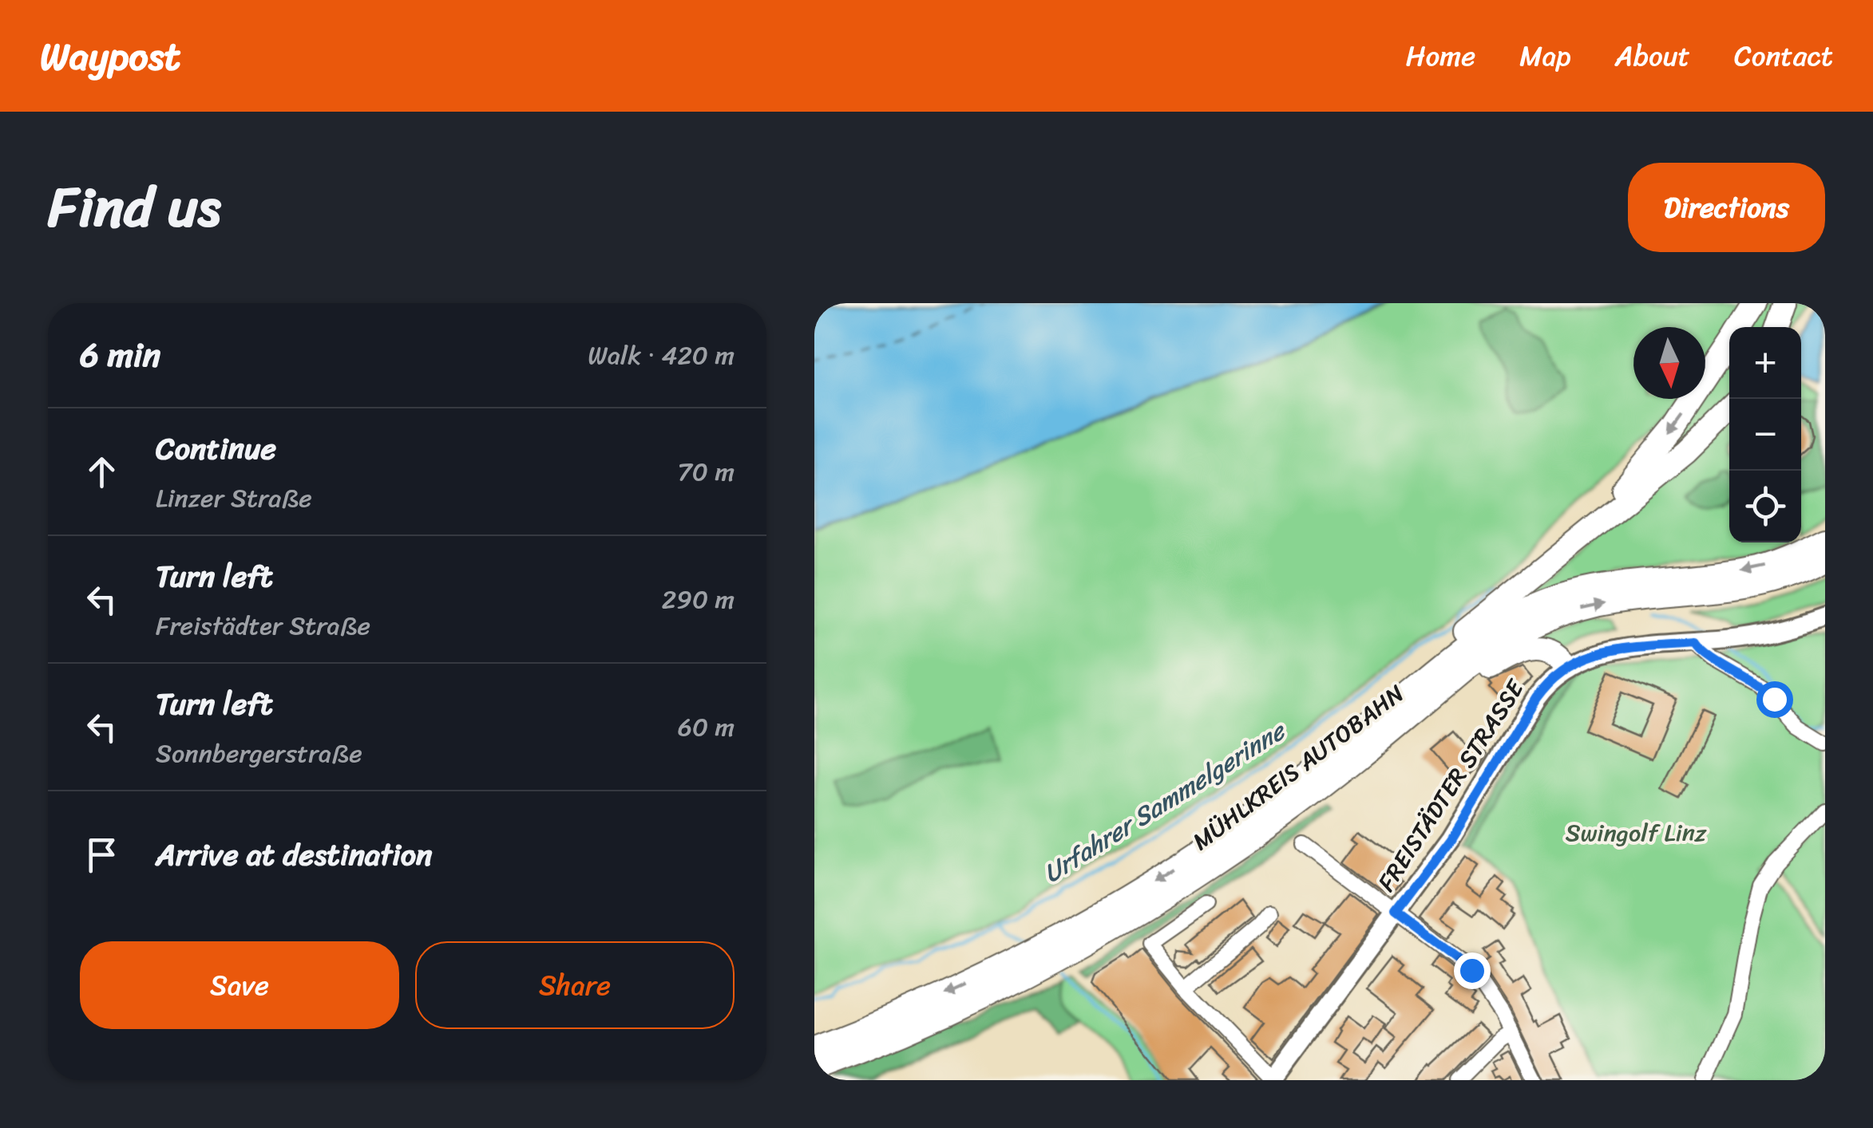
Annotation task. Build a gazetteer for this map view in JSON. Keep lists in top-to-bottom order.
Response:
{
  "streets": {
    "highway": ["MÜHLKREIS AUTOBAHN"],
    "main road": ["FREISTÄDTER STRASSE"]
  },
  "water": ["Urfahrer Sammelgerinne"],
  "parks": ["Swingolf Linz"],
  "north": "bottom",
  "page": {
    "header": "Waypost",
    "nav": [
      "Home",
      "Map",
      "About",
      "Contact"
    ],
    "title": "Find us",
    "buttons": [
      "Directions",
      ["Save", "Share"]
    ],
    "heading": ["6 min", "Walk · 420 m"],
    "map_buttons": ["+", "−"],
    "list": [
      ["Continue", "Linzer Straße", "70 m"],
      ["Turn left", "Freistädter Straße", "290 m"],
      ["Turn left", "Sonnbergerstraße", "60 m"],
      "Arrive at destination"
    ]
  }
}
